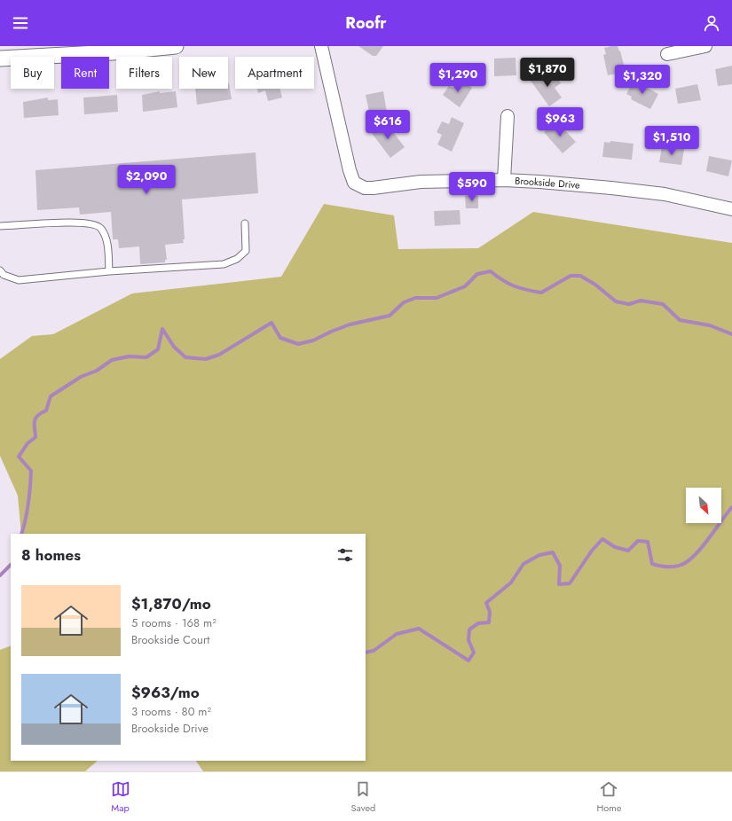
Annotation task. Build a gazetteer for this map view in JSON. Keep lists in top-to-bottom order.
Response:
{
  "streets": {
    "street": ["Brookside Drive"]
  },
  "north": "bottom right",
  "page": {
    "header": "Roofr",
    "chip": [
      "Buy",
      "Rent",
      "Filters",
      "New",
      "Apartment"
    ],
    "price": [
      "$1,870",
      "$1,290",
      "$1,320",
      "$963",
      "$616",
      "$1,510",
      "$2,090",
      "$590"
    ],
    "heading": "8 homes",
    "list": [
      {
        "name": "$1,870/mo",
        "note": "5 rooms · 168 m² · Brookside Court"
      },
      {
        "name": "$963/mo",
        "note": "3 rooms · 80 m² · Brookside Drive"
      }
    ],
    "tabs": ["Map", "Saved", "Home"]
  }
}
